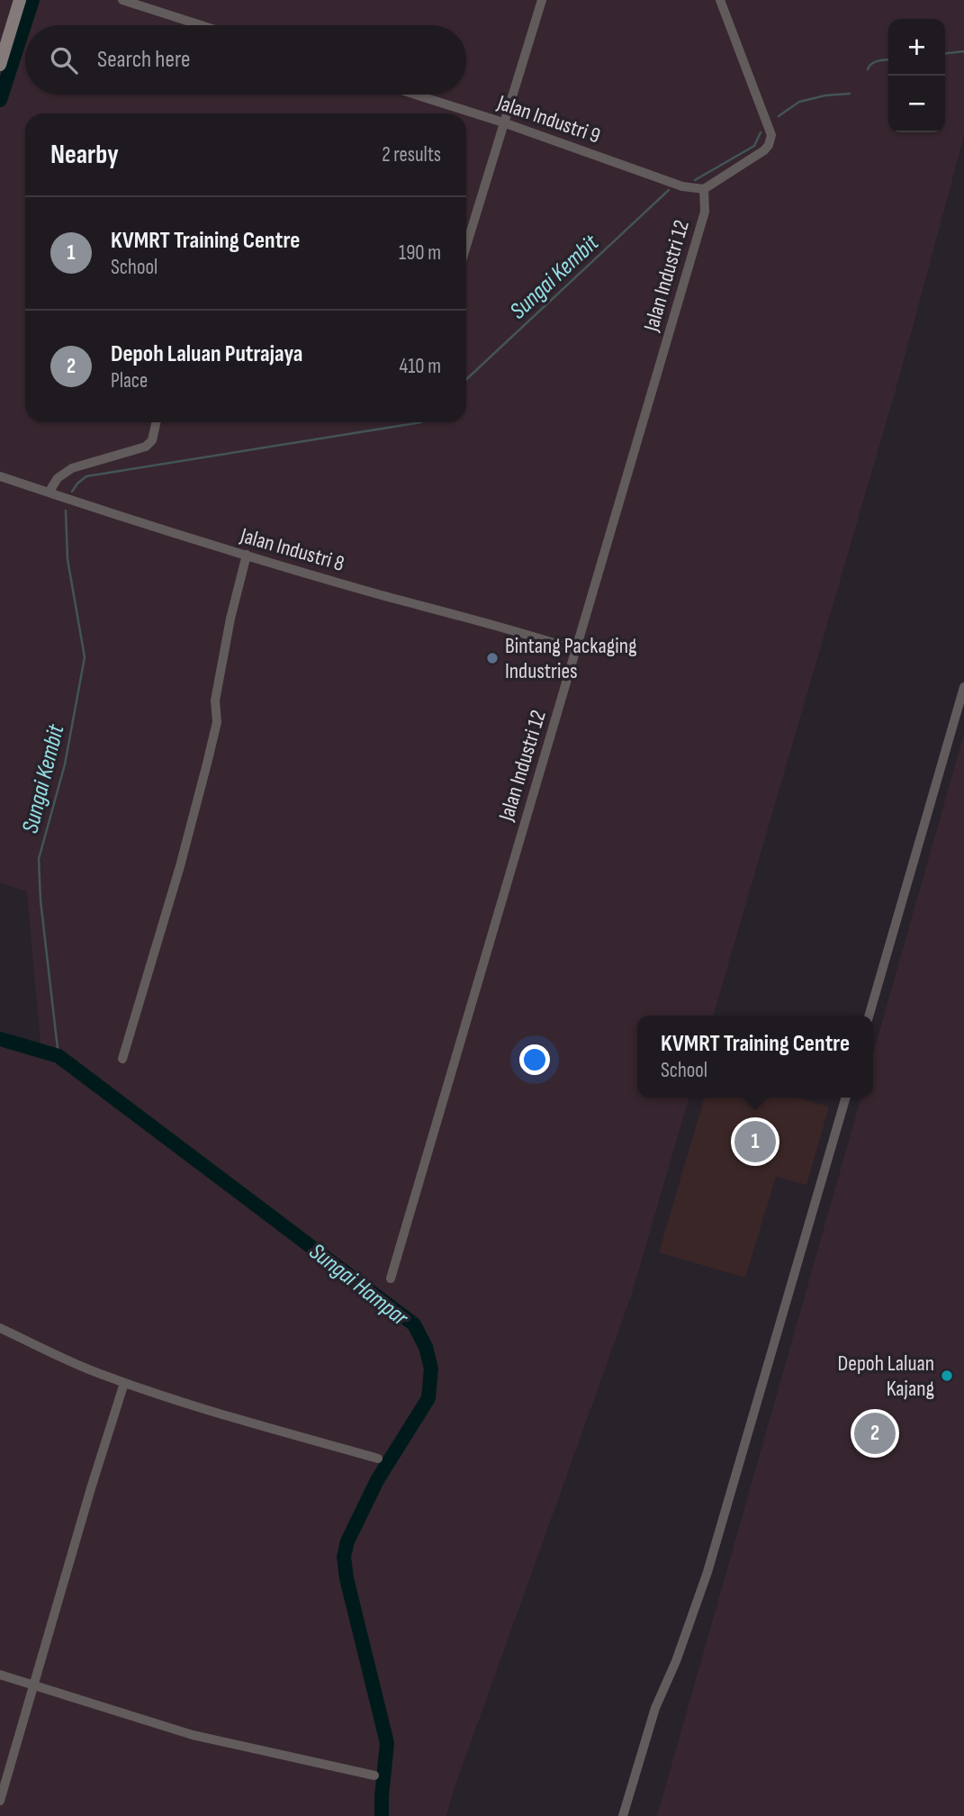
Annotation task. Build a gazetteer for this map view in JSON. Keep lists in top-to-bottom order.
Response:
{
  "streets": {
    "street": ["Jalan Industri 9", "Jalan Industri 12", "Jalan Industri 8"]
  },
  "crossings": [
    ["Jalan Industri 9", "Jalan Industri 12"],
    ["Jalan Industri 12", "Jalan Industri 8"]
  ],
  "water": ["Sungai Kembit", "Sungai Hampar"],
  "places": ["Bintang Packaging Industries", "Depoh Laluan Kajang"],
  "page": {
    "map_buttons": ["+", "−"],
    "search": "Search here",
    "heading": ["Nearby", "2 results"],
    "list": [
      {
        "mark": "1",
        "name": "KVMRT Training Centre",
        "note": "School",
        "value": "190 m"
      },
      {
        "mark": "2",
        "name": "Depoh Laluan Putrajaya",
        "note": "Place",
        "value": "410 m"
      }
    ],
    "popup": ["KVMRT Training Centre", "School"],
    "pins": ["1", "2"]
  }
}
